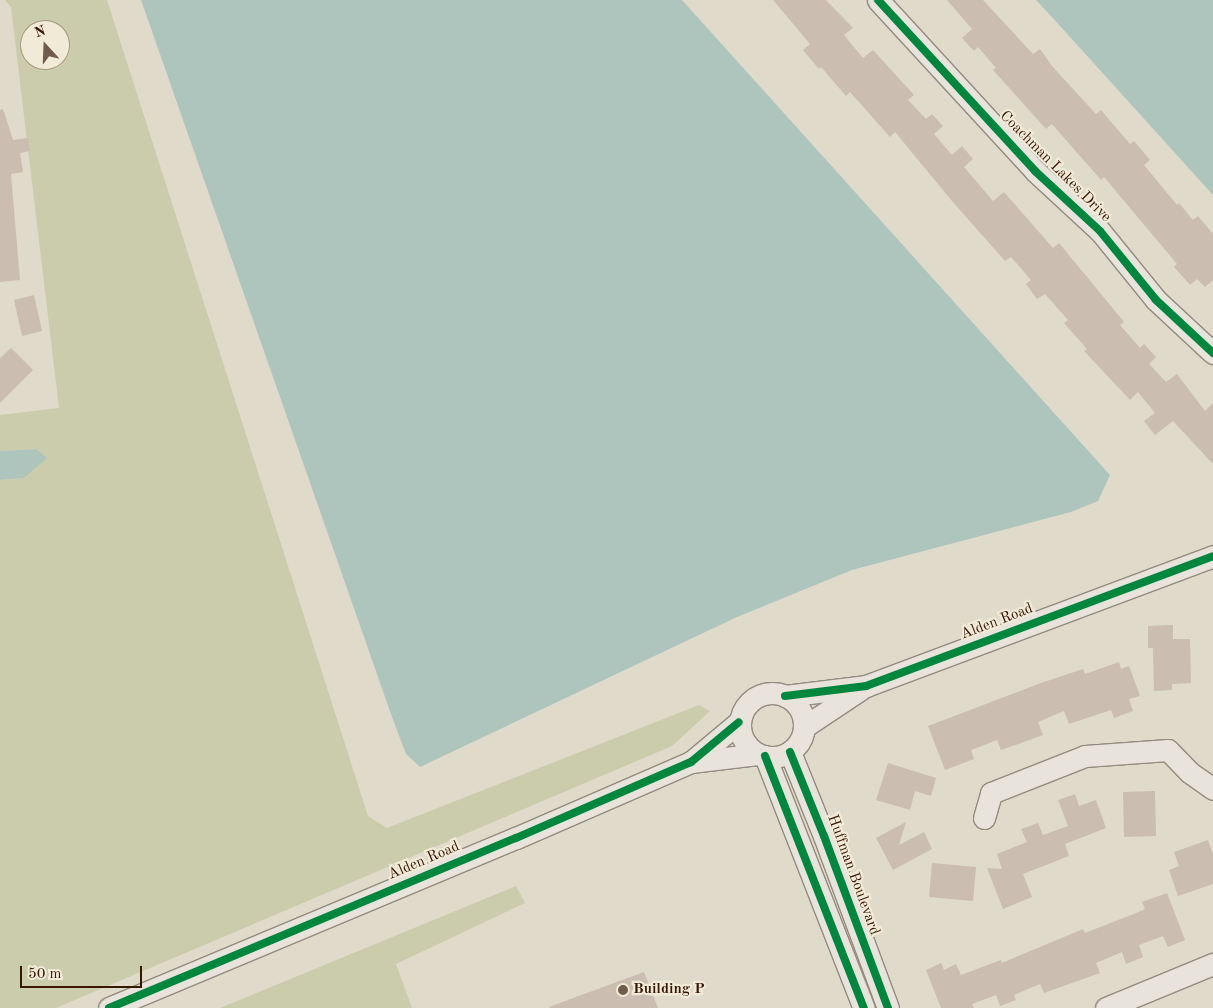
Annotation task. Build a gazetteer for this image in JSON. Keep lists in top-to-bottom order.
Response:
{
  "streets": {
    "street": ["Coachman Lakes Drive", "Alden Road", "Huffman Boulevard"]
  },
  "crossings": [
    ["Alden Road", "Huffman Boulevard"]
  ],
  "places": ["Building P"],
  "scale_bar": "50 m",
  "north": "top"
}
